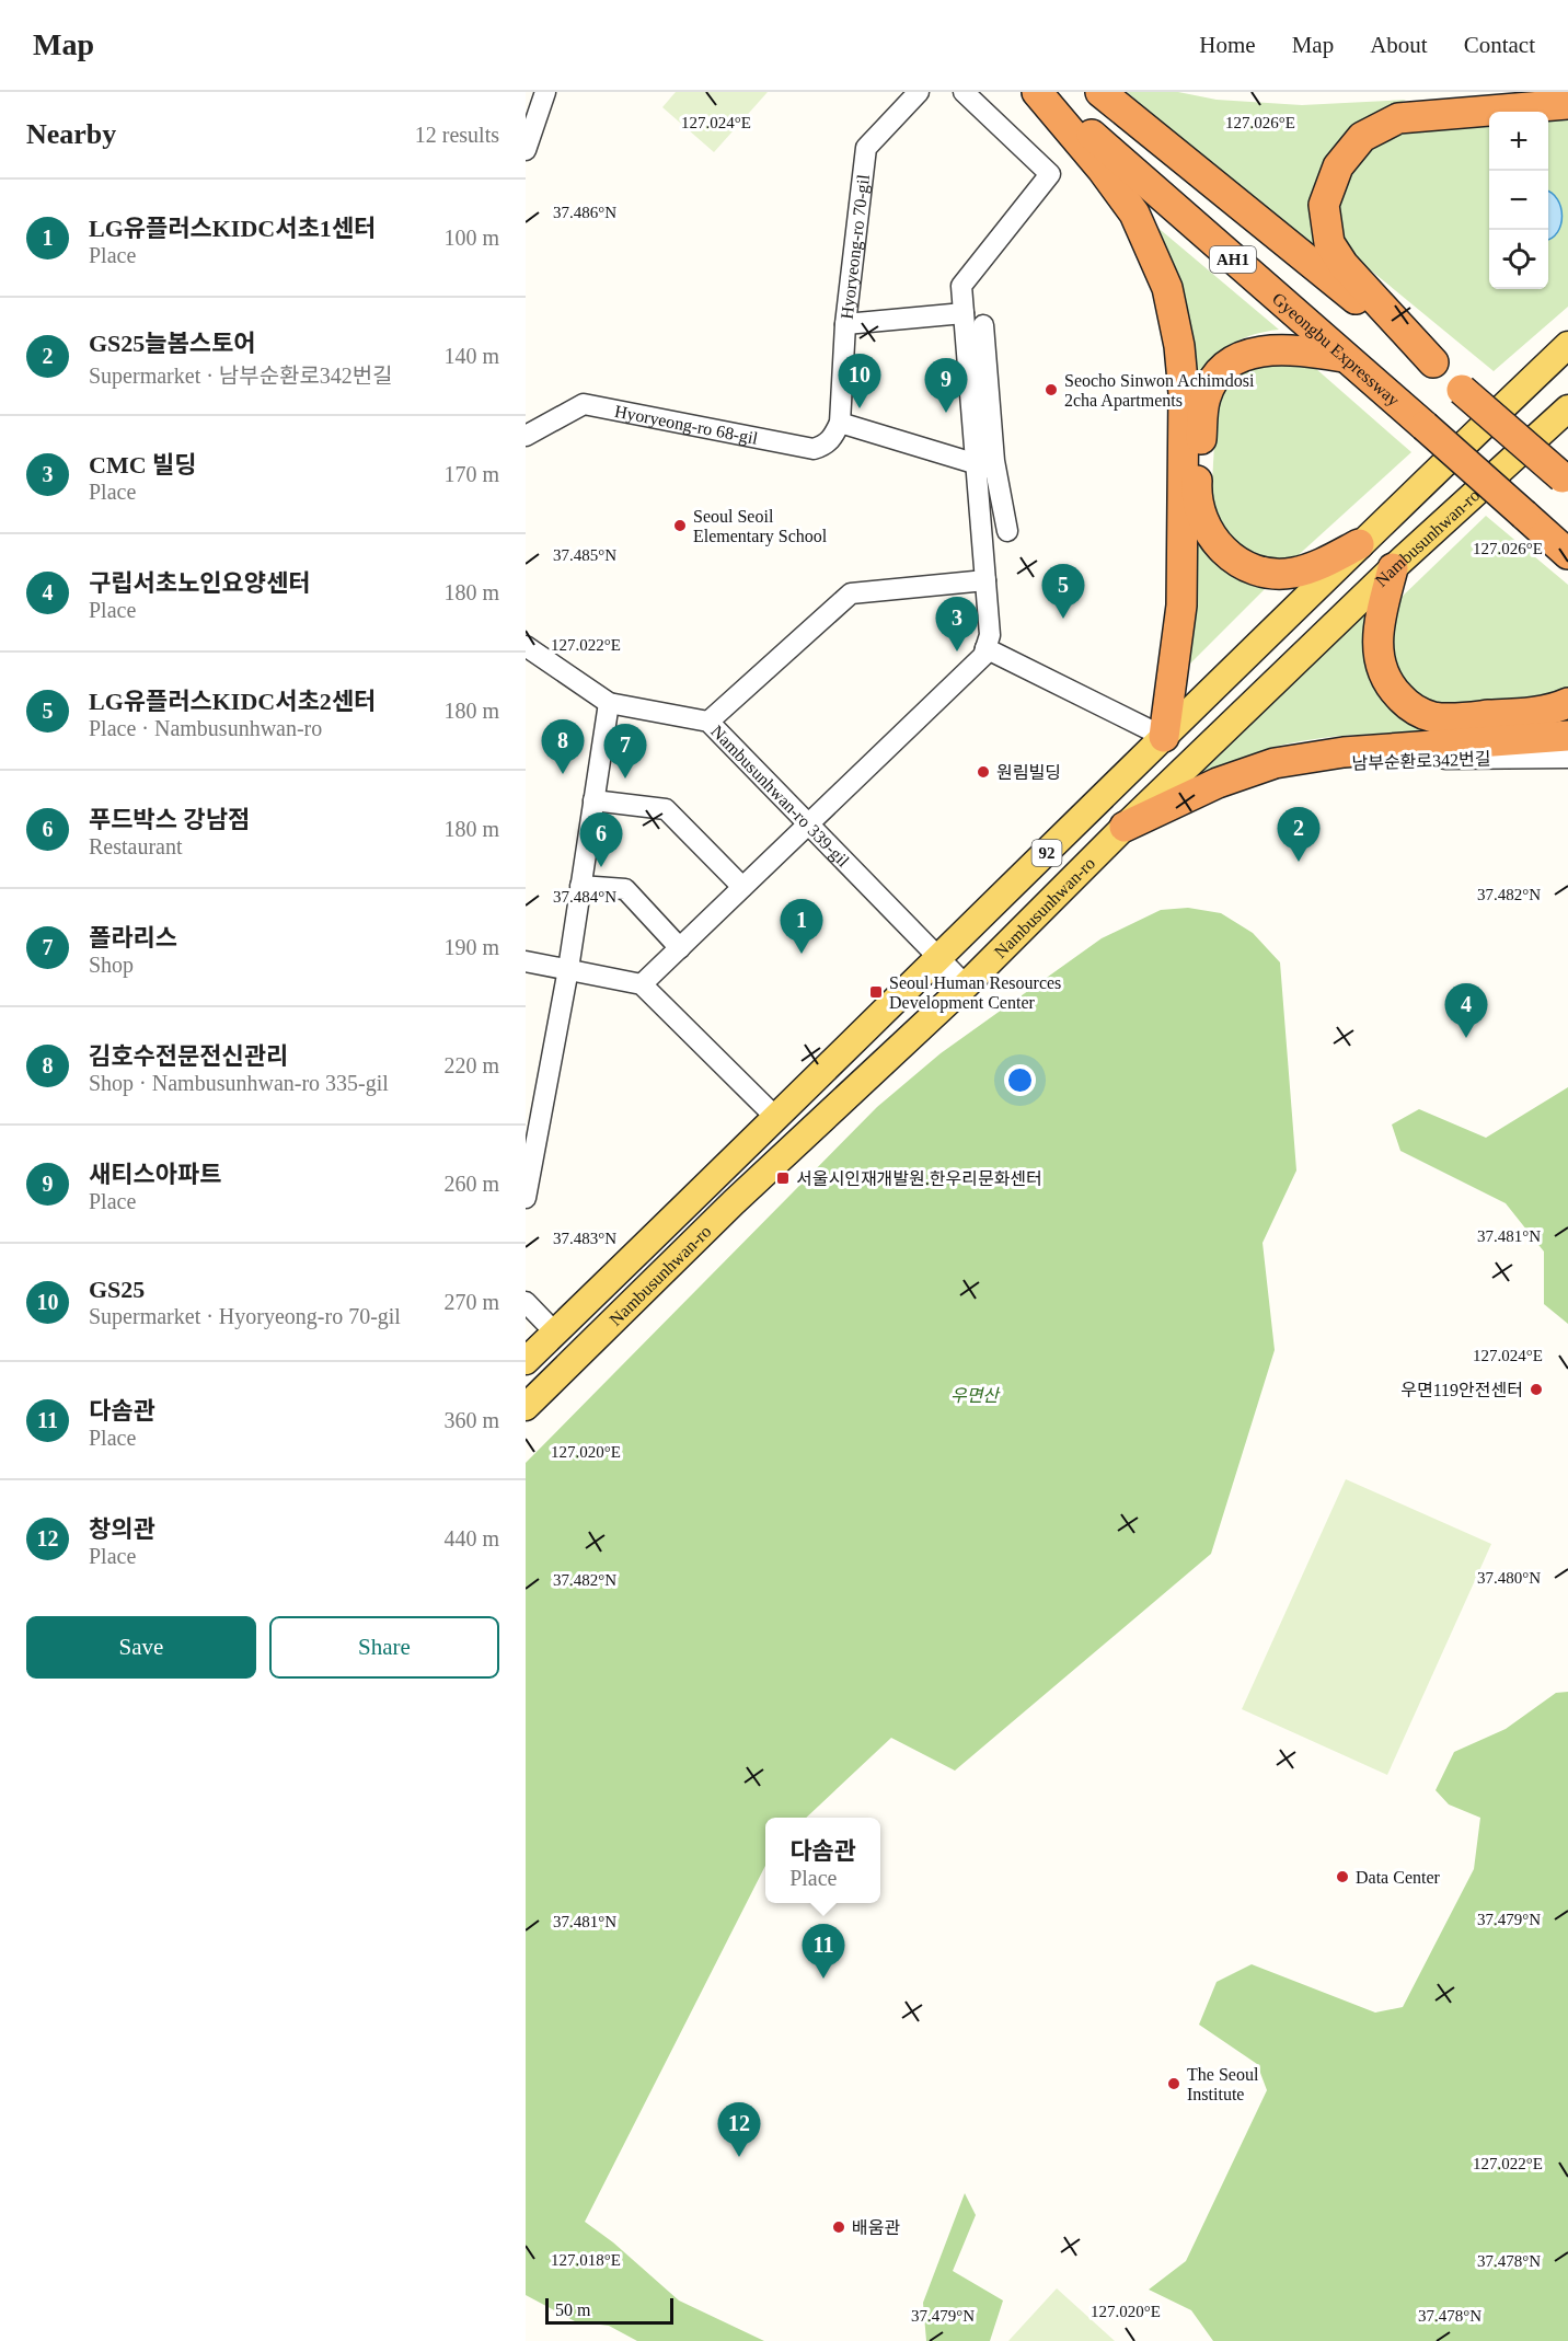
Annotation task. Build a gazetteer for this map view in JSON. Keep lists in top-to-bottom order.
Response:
{
  "streets": {
    "highway": ["AH1", "Gyeongbu Expressway"],
    "main road": ["Nambusunhwan-ro", "92"],
    "street": [
      "Hyoryeong-ro 70-gil",
      "Hyoryeong-ro 68-gil",
      "남부순환로342번길",
      "Nambusunhwan-ro 339-gil"
    ]
  },
  "crossings": [
    ["Hyoryeong-ro 70-gil", "Hyoryeong-ro 68-gil"],
    ["Nambusunhwan-ro", "Nambusunhwan-ro 339-gil"]
  ],
  "parks": ["우면산"],
  "places": {
    "other": [
      "Seocho Sinwon Achimdosi 2cha Apartments",
      "Seoul Seoil Elementary School",
      "원림빌딩",
      "우면119안전센터",
      "Data Center",
      "The Seoul Institute",
      "배움관"
    ],
    "transit": ["Seoul Human Resources Development Center", "서울시인재개발원.한우리문화센터"]
  },
  "scale_bar": "50 m",
  "page": {
    "header": "Map",
    "nav": [
      "Home",
      "Map",
      "About",
      "Contact"
    ],
    "heading": ["Nearby", "12 results"],
    "map_buttons": ["+", "−"],
    "list": [
      {
        "mark": "1",
        "name": "LG유플러스KIDC서초1센터",
        "note": "Place",
        "value": "100 m"
      },
      {
        "mark": "2",
        "name": "GS25늘봄스토어",
        "note": "Supermarket · 남부순환로342번길",
        "value": "140 m"
      },
      {
        "mark": "3",
        "name": "CMC 빌딩",
        "note": "Place",
        "value": "170 m"
      },
      {
        "mark": "4",
        "name": "구립서초노인요양센터",
        "note": "Place",
        "value": "180 m"
      },
      {
        "mark": "5",
        "name": "LG유플러스KIDC서초2센터",
        "note": "Place · Nambusunhwan-ro",
        "value": "180 m"
      },
      {
        "mark": "6",
        "name": "푸드박스 강남점",
        "note": "Restaurant",
        "value": "180 m"
      },
      {
        "mark": "7",
        "name": "폴라리스",
        "note": "Shop",
        "value": "190 m"
      },
      {
        "mark": "8",
        "name": "김호수전문전신관리",
        "note": "Shop · Nambusunhwan-ro 335-gil",
        "value": "220 m"
      },
      {
        "mark": "9",
        "name": "새티스아파트",
        "note": "Place",
        "value": "260 m"
      },
      {
        "mark": "10",
        "name": "GS25",
        "note": "Supermarket · Hyoryeong-ro 70-gil",
        "value": "270 m"
      },
      {
        "mark": "11",
        "name": "다솜관",
        "note": "Place",
        "value": "360 m"
      },
      {
        "mark": "12",
        "name": "창의관",
        "note": "Place",
        "value": "440 m"
      }
    ],
    "pins": [
      "10",
      "9",
      "5",
      "3",
      "8",
      "7",
      "2",
      "6",
      "1",
      "4",
      "11",
      "12"
    ],
    "buttons": ["Save", "Share"],
    "popup": ["다솜관", "Place"],
    "scale": "50 m"
  },
  "coordinates": [
    "127.024°E",
    "127.026°E",
    "37.486°N",
    "37.485°N",
    "127.022°E",
    "37.482°N",
    "37.484°N",
    "37.481°N",
    "37.483°N",
    "127.020°E",
    "37.480°N",
    "37.479°N",
    "127.018°E",
    "37.478°N"
  ]
}
